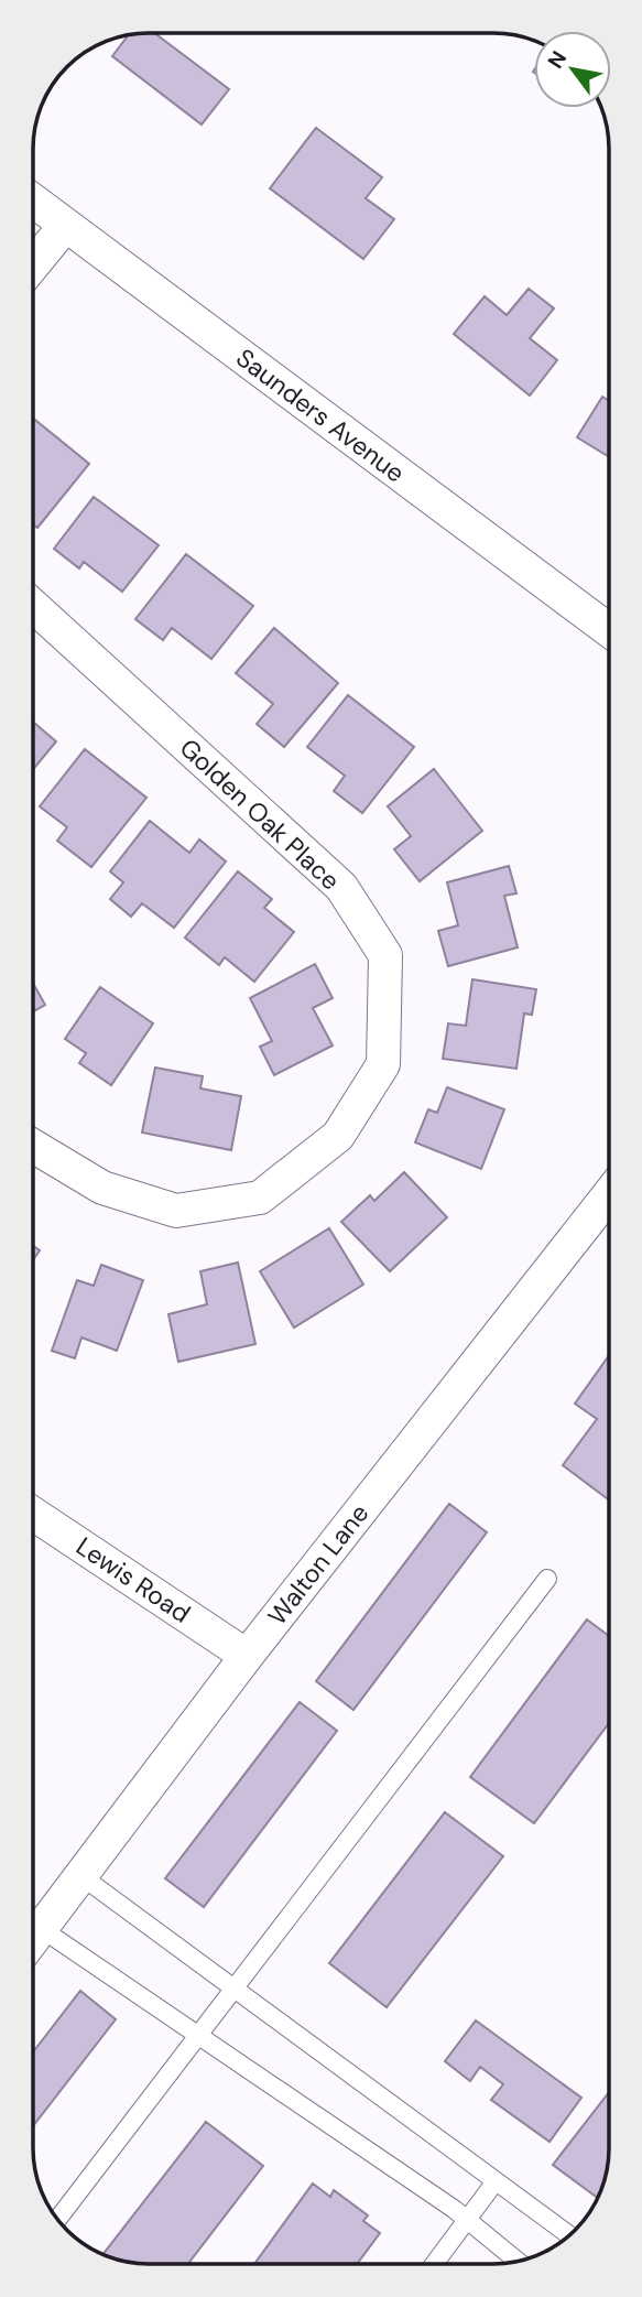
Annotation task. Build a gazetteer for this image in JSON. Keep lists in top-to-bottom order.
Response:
{
  "streets": {
    "street": [
      "Saunders Avenue",
      "Golden Oak Place",
      "Walton Lane",
      "Lewis Road"
    ]
  },
  "crossings": [
    ["Walton Lane", "Lewis Road"]
  ],
  "north": "top left"
}
